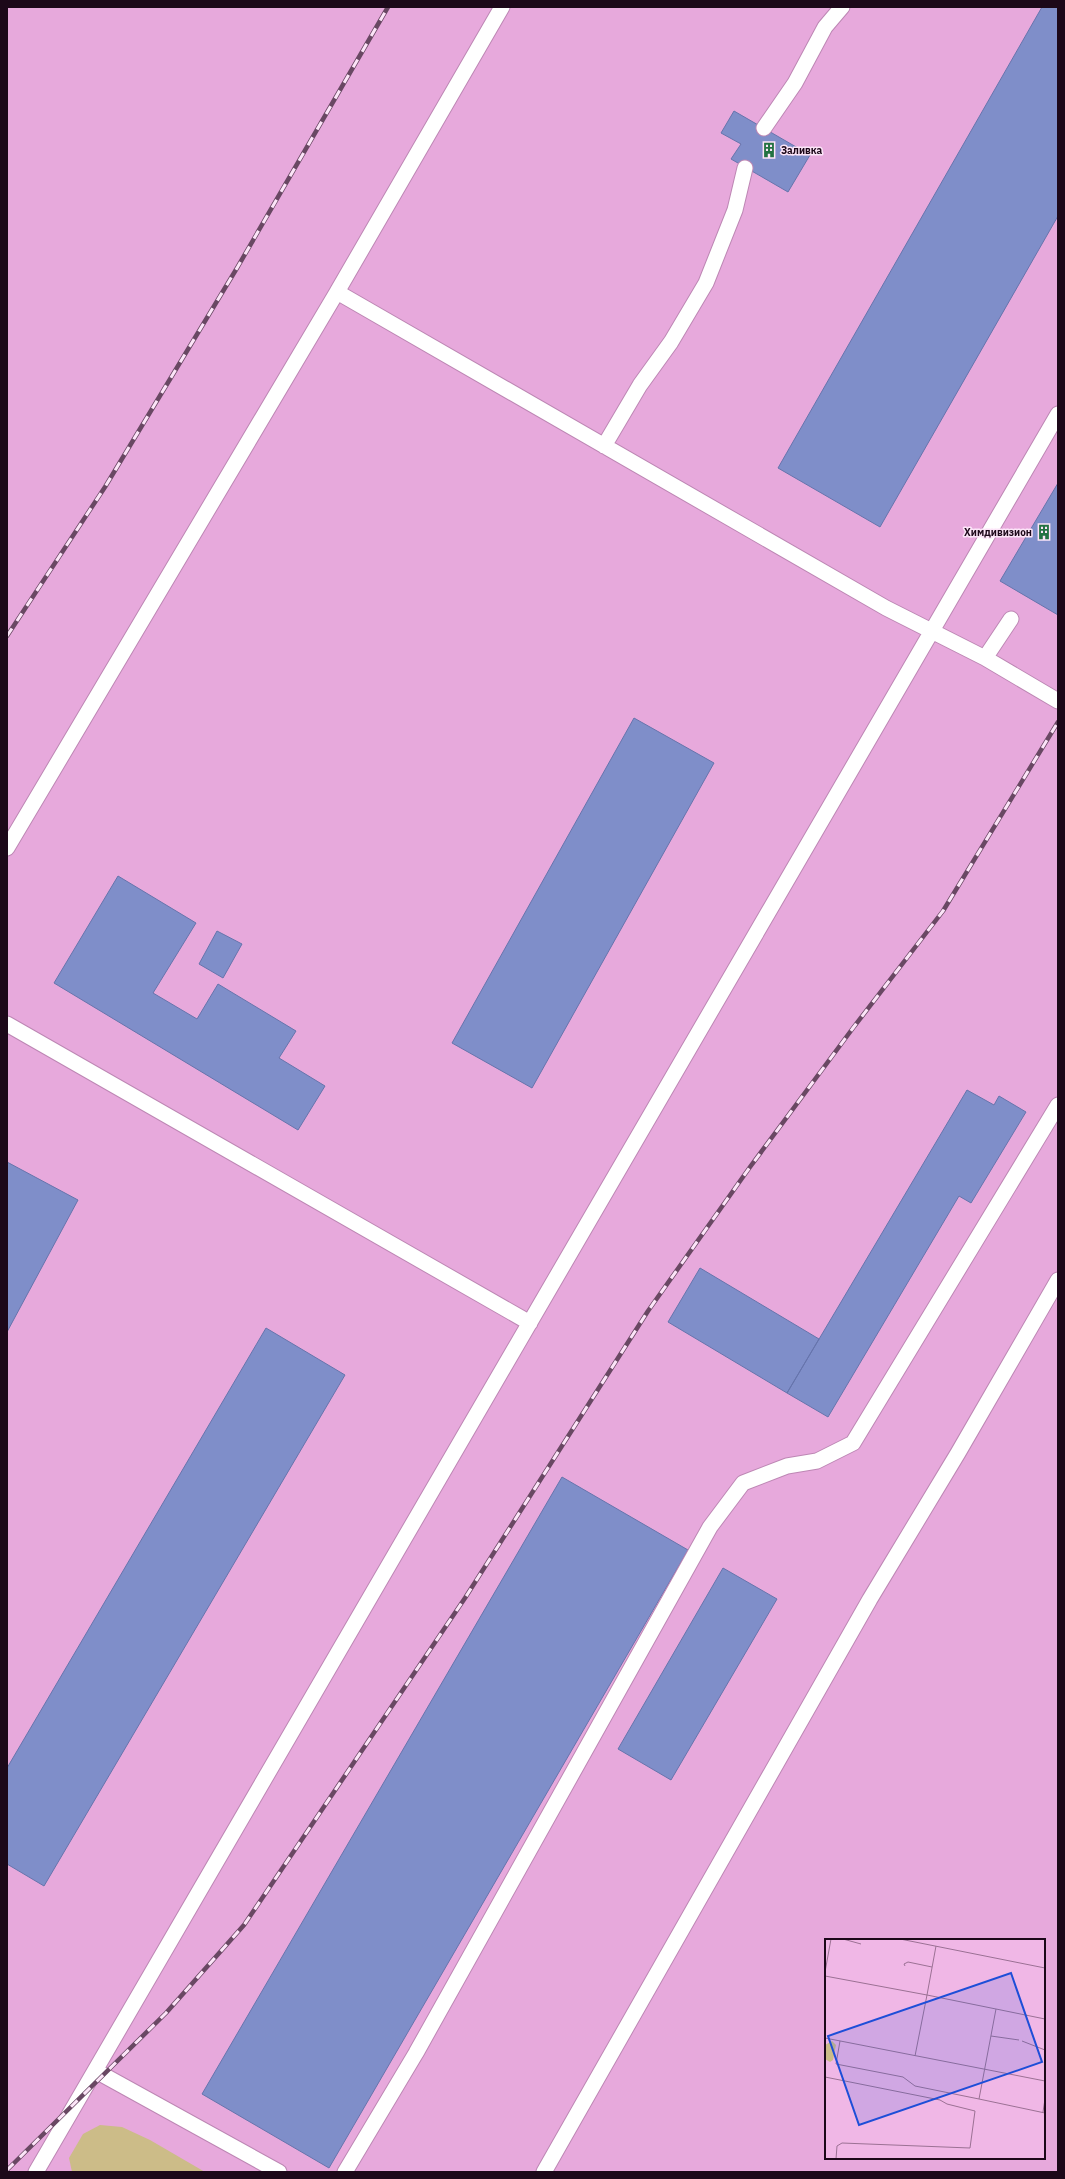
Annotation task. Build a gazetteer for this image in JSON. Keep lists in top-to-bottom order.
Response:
{
  "places": {
    "building": ["Заливка", "Химдивизион"]
  }
}
